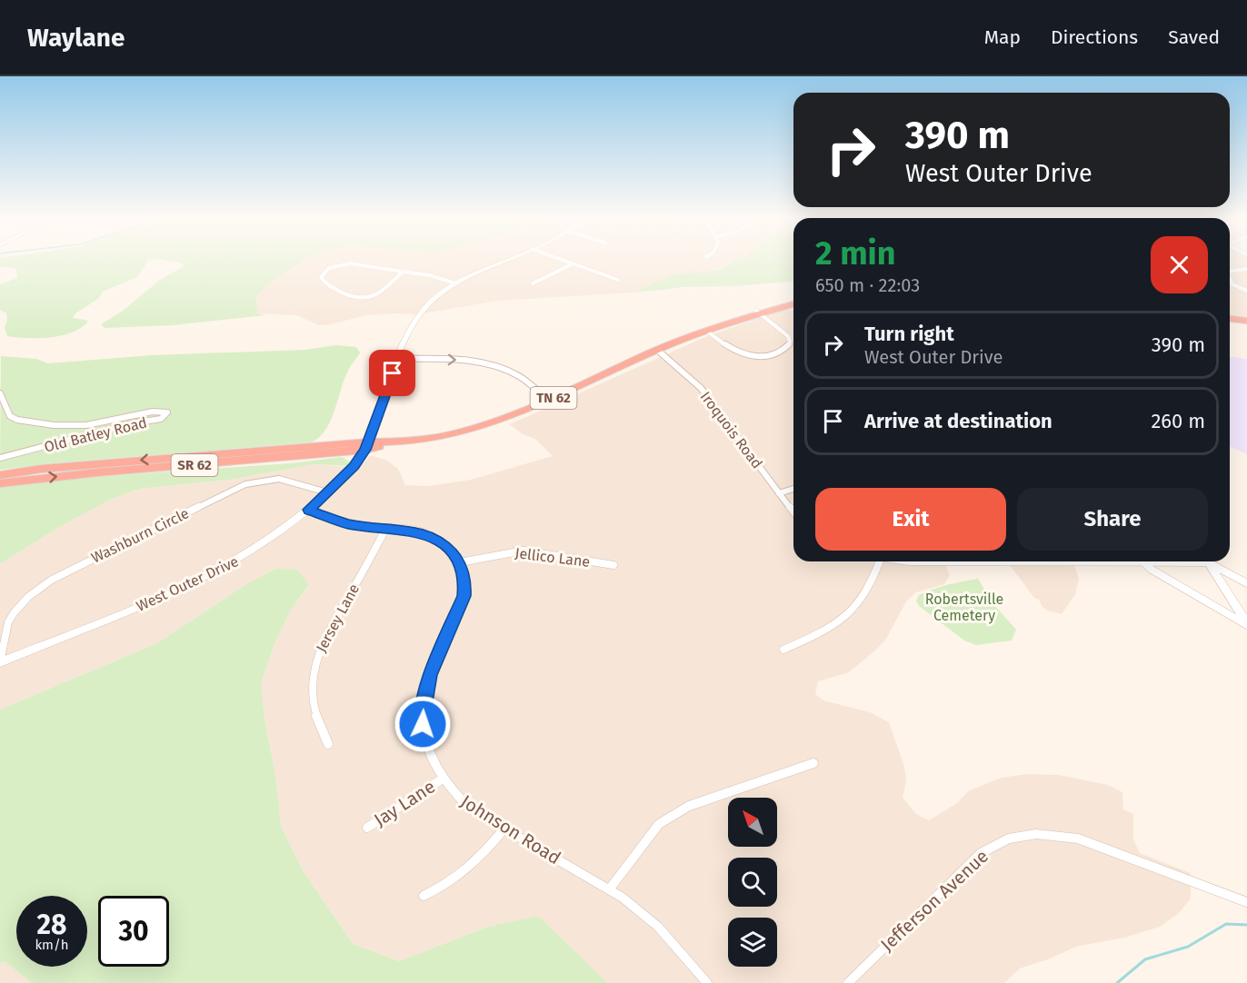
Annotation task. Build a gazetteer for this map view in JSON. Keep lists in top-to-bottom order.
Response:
{
  "streets": {
    "highway": ["TN 62", "SR 62"],
    "street": [
      "Iroquois Road",
      "Old Batley Road",
      "Washburn Circle",
      "Jellico Lane",
      "West Outer Drive",
      "Jersey Lane",
      "Jay Lane",
      "Johnson Road",
      "Jefferson Avenue"
    ]
  },
  "crossings": [
    ["TN 62", "Iroquois Road"],
    ["TN 62", "SR 62"],
    ["SR 62", "West Outer Drive"],
    ["Washburn Circle", "West Outer Drive"],
    ["Jellico Lane", "Johnson Road"],
    ["Jay Lane", "Johnson Road"]
  ],
  "parks": ["Robertsville Cemetery"],
  "north": "top left",
  "page": {
    "header": "Waylane",
    "nav": ["Map", "Directions", "Saved"],
    "turn": ["390 m", "West Outer Drive"],
    "heading": ["2 min", "650 m · 22:03"],
    "list": [
      {
        "name": "Turn right",
        "note": "West Outer Drive",
        "value": "390 m"
      },
      {
        "name": "Arrive at destination",
        "value": "260 m"
      }
    ],
    "buttons": ["Exit", "Share"],
    "speed": "28 km/h",
    "limit": "30"
  }
}
